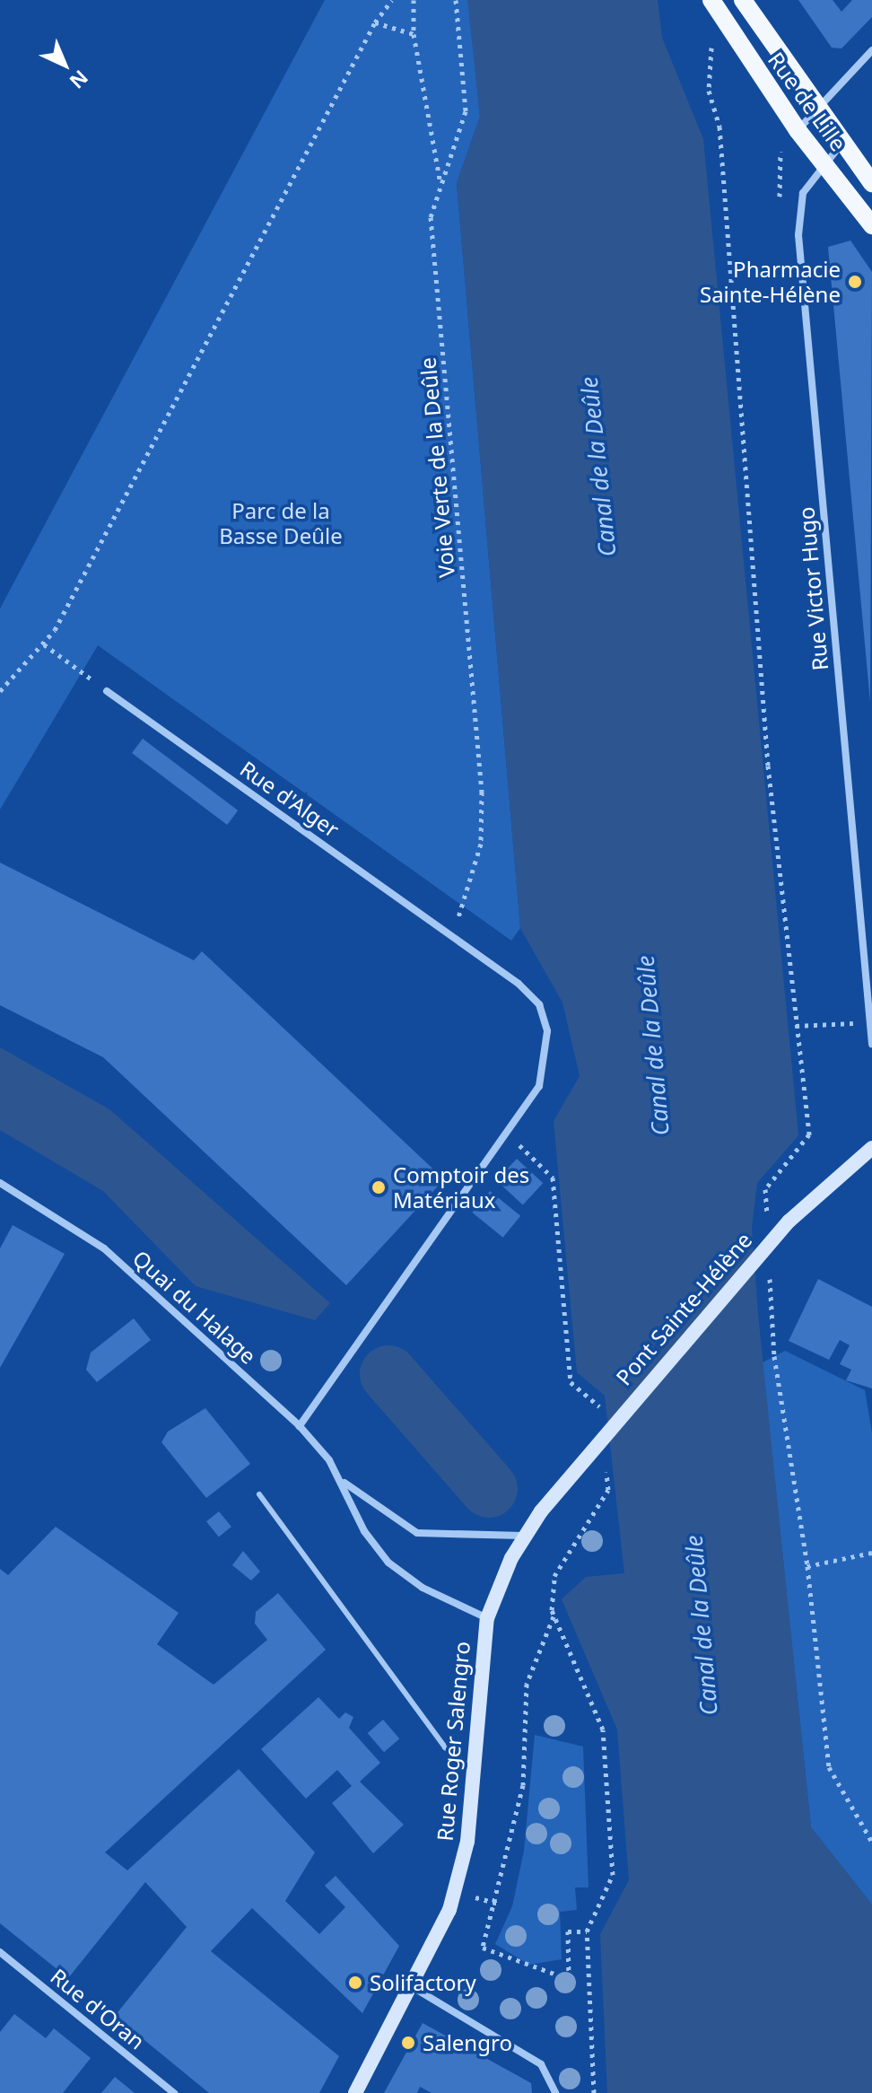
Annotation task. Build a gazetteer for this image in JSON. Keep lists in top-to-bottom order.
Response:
{
  "streets": {
    "main road": ["Rue de Lille"],
    "street": [
      "Rue Victor Hugo",
      "Rue d'Alger",
      "Quai du Halage",
      "Pont Sainte-Hélène",
      "Rue Roger Salengro",
      "Rue d'Oran"
    ],
    "path": ["Voie Verte de la Deûle"]
  },
  "crossings": [
    ["Rue de Lille", "Rue Victor Hugo"],
    ["Voie Verte de la Deûle", "Rue d'Alger"],
    ["Rue d'Alger", "Quai du Halage"],
    ["Quai du Halage", "Rue Roger Salengro"],
    ["Pont Sainte-Hélène", "Rue Roger Salengro"]
  ],
  "water": ["Canal de la Deûle"],
  "parks": ["Parc de la Basse Deûle"],
  "places": [
    "Pharmacie Sainte-Hélène",
    "Comptoir des Matériaux",
    "Solifactory",
    "Salengro"
  ],
  "north": "bottom right"
}
